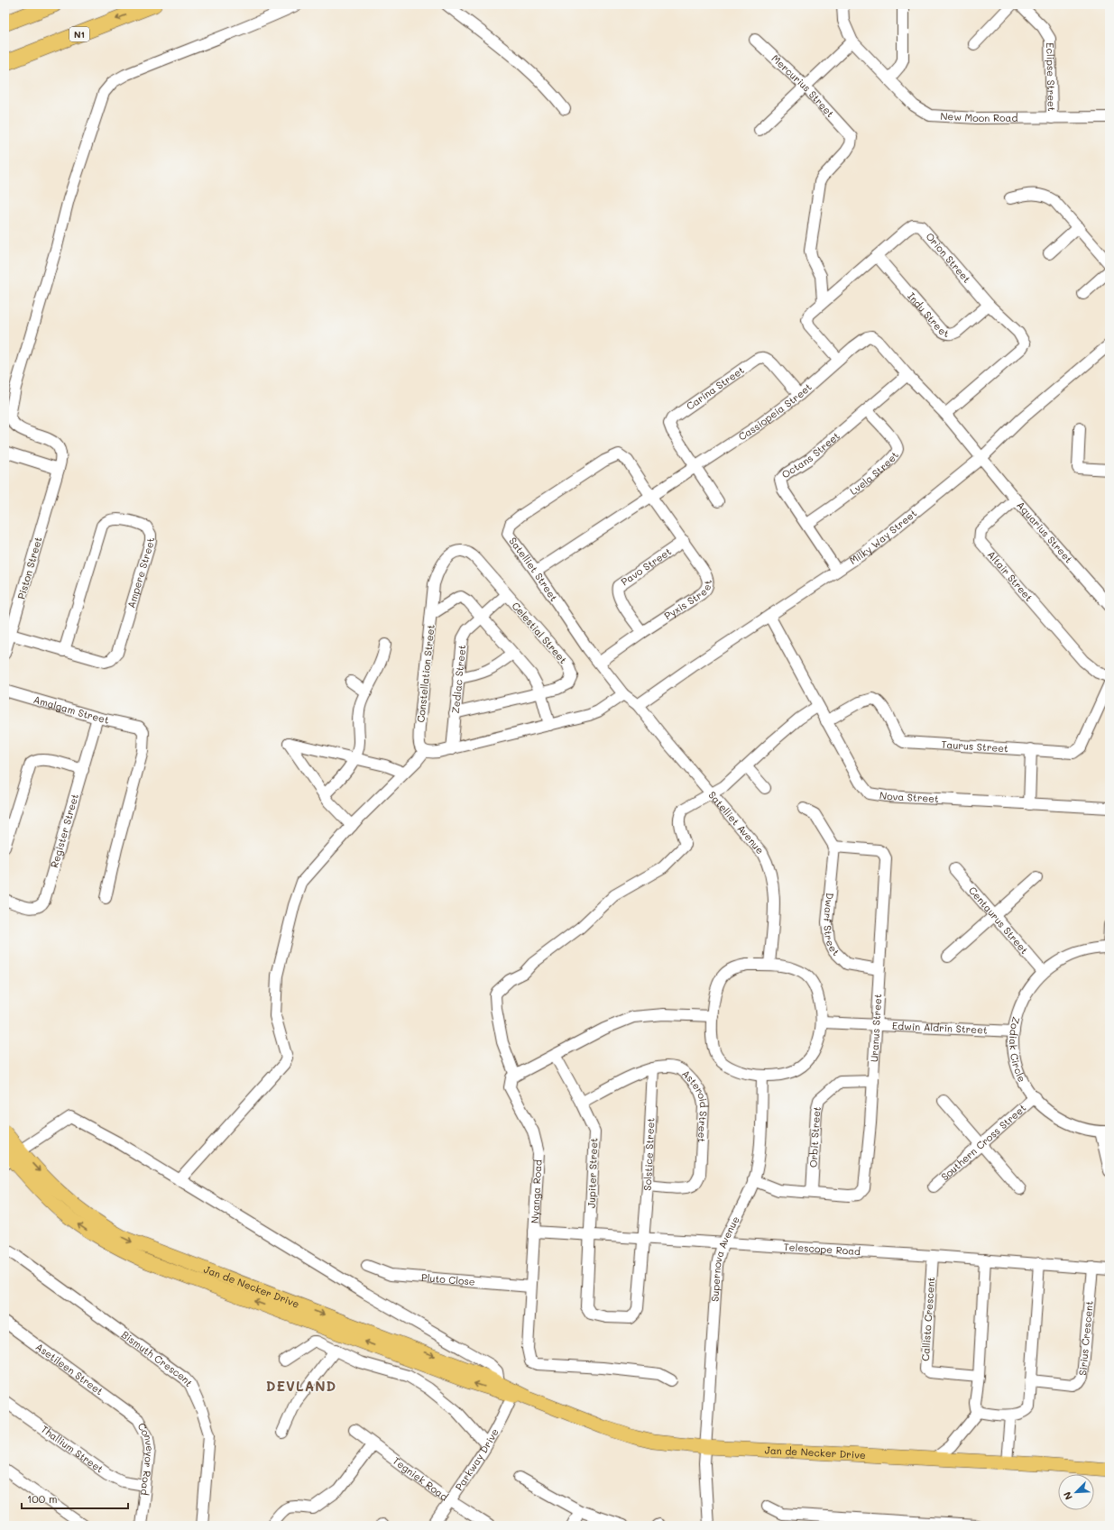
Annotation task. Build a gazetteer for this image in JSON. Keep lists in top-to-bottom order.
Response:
{
  "streets": {
    "highway": ["N1"],
    "main road": ["Jan de Necker Drive"],
    "street": [
      "Eclipse Street",
      "Mercurius Street",
      "New Moon Road",
      "Orion Street",
      "Indu Street",
      "Carina Street",
      "Cassiopeia Street",
      "Octans Street",
      "Lvela Street",
      "Aquarius Street",
      "Milky Way Street",
      "Pavo Street",
      "Piston Street",
      "Satelliet Street",
      "Ampere Street",
      "Altair Street",
      "Pyxis Street",
      "Celestial Street",
      "Constellation Street",
      "Zediac Street",
      "Amalgam Street",
      "Taurus Street",
      "Nova Street",
      "Satelliet Avenue",
      "Register Street",
      "Centaurus Street",
      "Dwarf Street",
      "Edwin Aldrin Street",
      "Uranus Street",
      "Zodiak Circle",
      "Asteroid Street",
      "Orbit Street",
      "Southern Cross Street",
      "Solstice Street",
      "Jupiter Street",
      "Nyanga Road",
      "Telescope Road",
      "Supernova Avenue",
      "Pluto Close",
      "Callisto Crescent",
      "Sirius Crescent",
      "Bismuth Crescent",
      "Asetileen Street",
      "Thallium Street",
      "Conveyor Road",
      "Parkway Drive",
      "Tegniek Road"
    ]
  },
  "crossings": [
    ["Eclipse Street", "New Moon Road"],
    ["Mercurius Street", "Orion Street"],
    ["Orion Street", "Indu Street"],
    ["Orion Street", "Cassiopeia Street"],
    ["Carina Street", "Cassiopeia Street"],
    ["Cassiopeia Street", "Octans Street"],
    ["Cassiopeia Street", "Aquarius Street"],
    ["Cassiopeia Street", "Milky Way Street"],
    ["Cassiopeia Street", "Satelliet Street"],
    ["Cassiopeia Street", "Pyxis Street"],
    ["Octans Street", "Lvela Street"],
    ["Octans Street", "Milky Way Street"],
    ["Aquarius Street", "Milky Way Street"],
    ["Aquarius Street", "Altair Street"],
    ["Milky Way Street", "Satelliet Street"],
    ["Milky Way Street", "Nova Street"],
    ["Milky Way Street", "Satelliet Avenue"],
    ["Pavo Street", "Pyxis Street"],
    ["Piston Street", "Ampere Street"],
    ["Satelliet Street", "Pyxis Street"],
    ["Satelliet Street", "Satelliet Avenue"],
    ["Celestial Street", "Constellation Street"],
    ["Celestial Street", "Zediac Street"],
    ["Constellation Street", "Zediac Street"],
    ["Amalgam Street", "Register Street"],
    ["Taurus Street", "Nova Street"],
    ["Satelliet Avenue", "Edwin Aldrin Street"],
    ["Satelliet Avenue", "Supernova Avenue"],
    ["Centaurus Street", "Zodiak Circle"],
    ["Dwarf Street", "Uranus Street"],
    ["Edwin Aldrin Street", "Uranus Street"],
    ["Edwin Aldrin Street", "Zodiak Circle"],
    ["Edwin Aldrin Street", "Supernova Avenue"],
    ["Uranus Street", "Orbit Street"],
    ["Uranus Street", "Supernova Avenue"],
    ["Zodiak Circle", "Southern Cross Street"],
    ["Asteroid Street", "Solstice Street"],
    ["Asteroid Street", "Jupiter Street"],
    ["Solstice Street", "Jupiter Street"],
    ["Solstice Street", "Telescope Road"],
    ["Jupiter Street", "Telescope Road"],
    ["Nyanga Road", "Telescope Road"],
    ["Nyanga Road", "Pluto Close"],
    ["Telescope Road", "Supernova Avenue"],
    ["Telescope Road", "Callisto Crescent"],
    ["Telescope Road", "Sirius Crescent"],
    ["Supernova Avenue", "Jan de Necker Drive"],
    ["Jan de Necker Drive", "Parkway Drive"],
    ["Asetileen Street", "Conveyor Road"],
    ["Thallium Street", "Conveyor Road"],
    ["Parkway Drive", "Tegniek Road"]
  ],
  "districts": ["DEVLAND"],
  "scale_bar": "100 m",
  "north": "bottom left"
}
